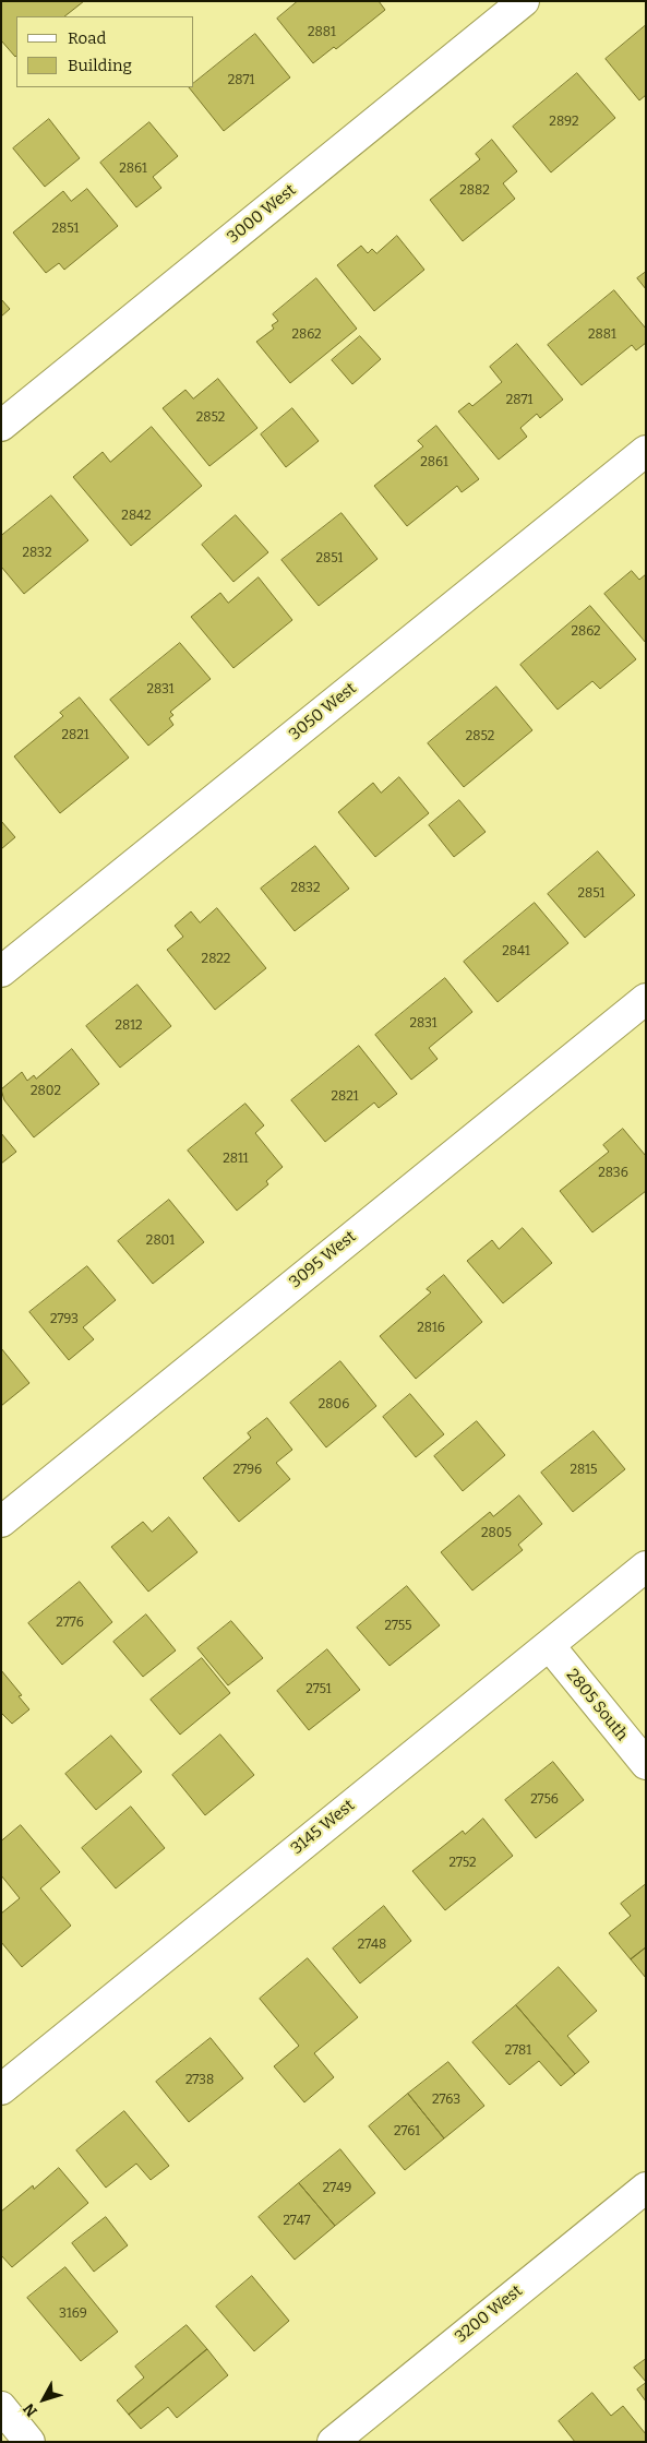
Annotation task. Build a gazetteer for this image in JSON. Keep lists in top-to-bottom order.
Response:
{
  "streets": {
    "street": [
      "3000 West",
      "3050 West",
      "3095 West",
      "2805 South",
      "3145 West",
      "3200 West"
    ]
  },
  "crossings": [
    ["2805 South", "3145 West"]
  ],
  "house_numbers": [
    "2881",
    "2871",
    "2892",
    "2861",
    "2882",
    "2851",
    "2862",
    "2881",
    "2871",
    "2852",
    "2861",
    "2842",
    "2832",
    "2851",
    "2862",
    "2831",
    "2821",
    "2852",
    "2832",
    "2851",
    "2841",
    "2822",
    "2831",
    "2812",
    "2802",
    "2821",
    "2811",
    "2836",
    "2801",
    "2793",
    "2816",
    "2806",
    "2796",
    "2815",
    "2805",
    "2776",
    "2755",
    "2751",
    "2756",
    "2752",
    "2748",
    "2781",
    "2738",
    "2763",
    "2761",
    "2749",
    "2747",
    "3169"
  ],
  "legend": ["Road", "Building"],
  "north": "bottom left"
}
